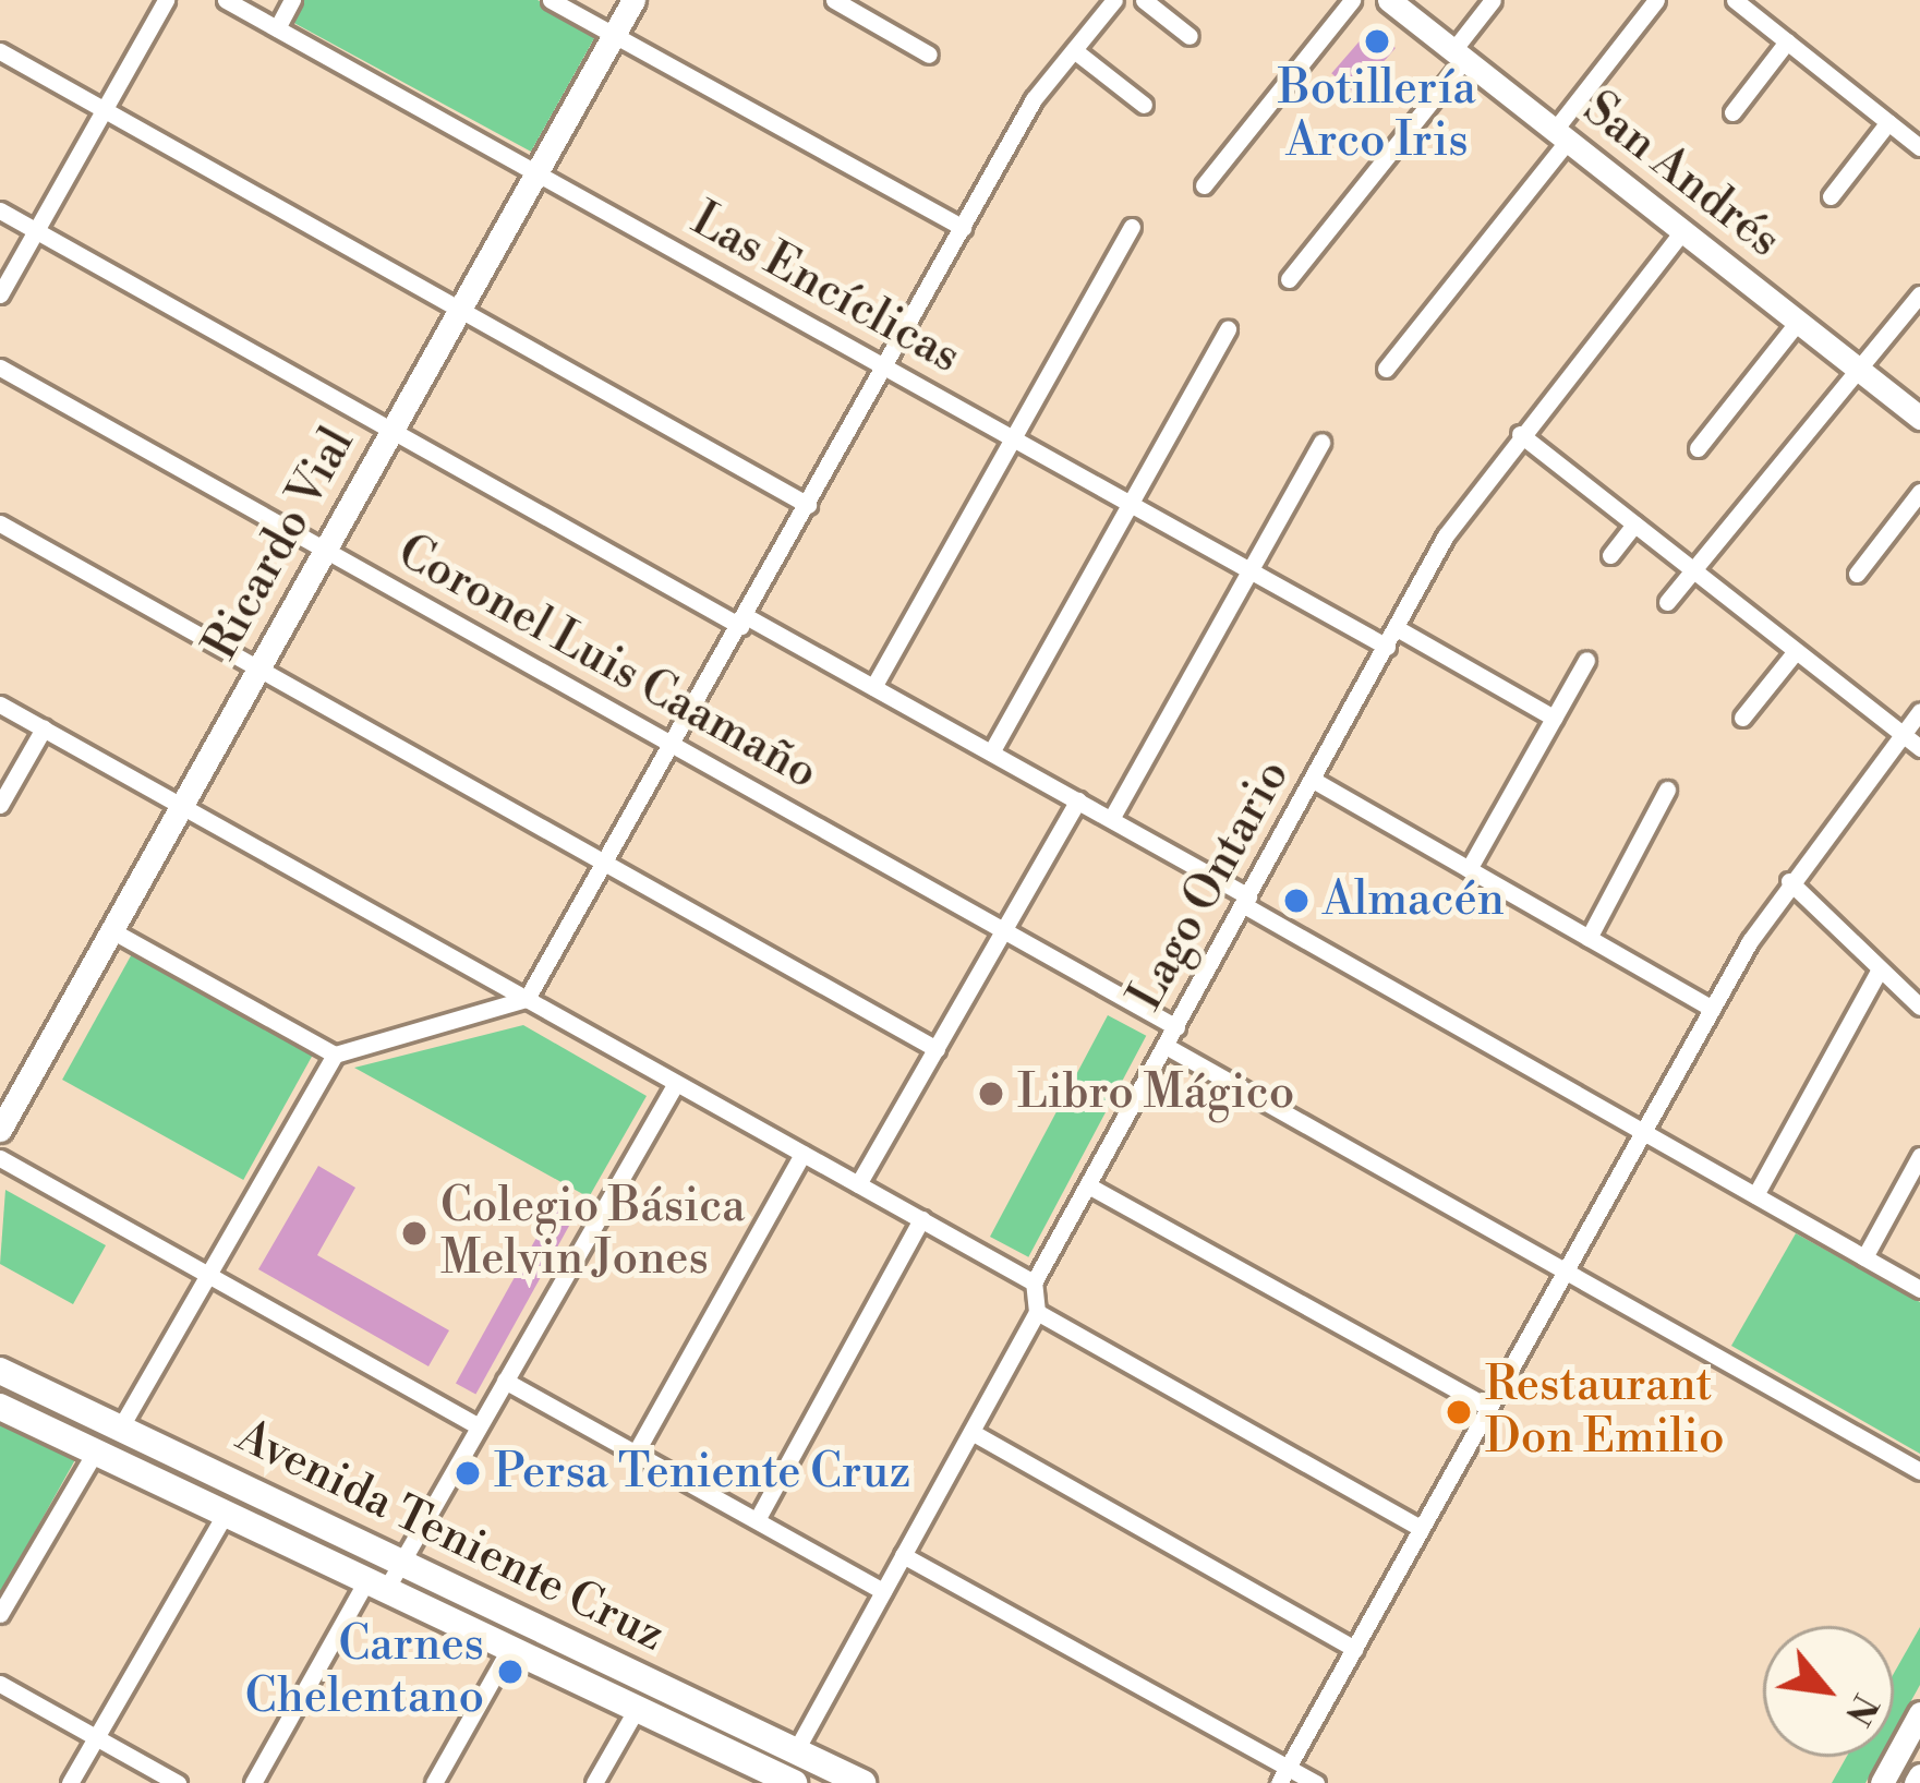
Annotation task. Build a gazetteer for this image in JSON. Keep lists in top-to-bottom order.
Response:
{
  "streets": {
    "main road": ["Avenida Teniente Cruz"],
    "street": [
      "San Andrés",
      "Las Encíclicas",
      "Ricardo Vial",
      "Coronel Luis Caamaño",
      "Lago Ontario"
    ]
  },
  "crossings": [
    ["San Andrés", "Lago Ontario"],
    ["Las Encíclicas", "Ricardo Vial"],
    ["Las Encíclicas", "Lago Ontario"],
    ["Ricardo Vial", "Coronel Luis Caamaño"],
    ["Coronel Luis Caamaño", "Lago Ontario"]
  ],
  "places": [
    "Botillería Arco Iris",
    "Almacén",
    "Libro Mágico",
    "Colegio Básica Melvin Jones",
    "Restaurant Don Emilio",
    "Persa Teniente Cruz",
    "Carnes Chelentano"
  ],
  "north": "bottom right"
}
